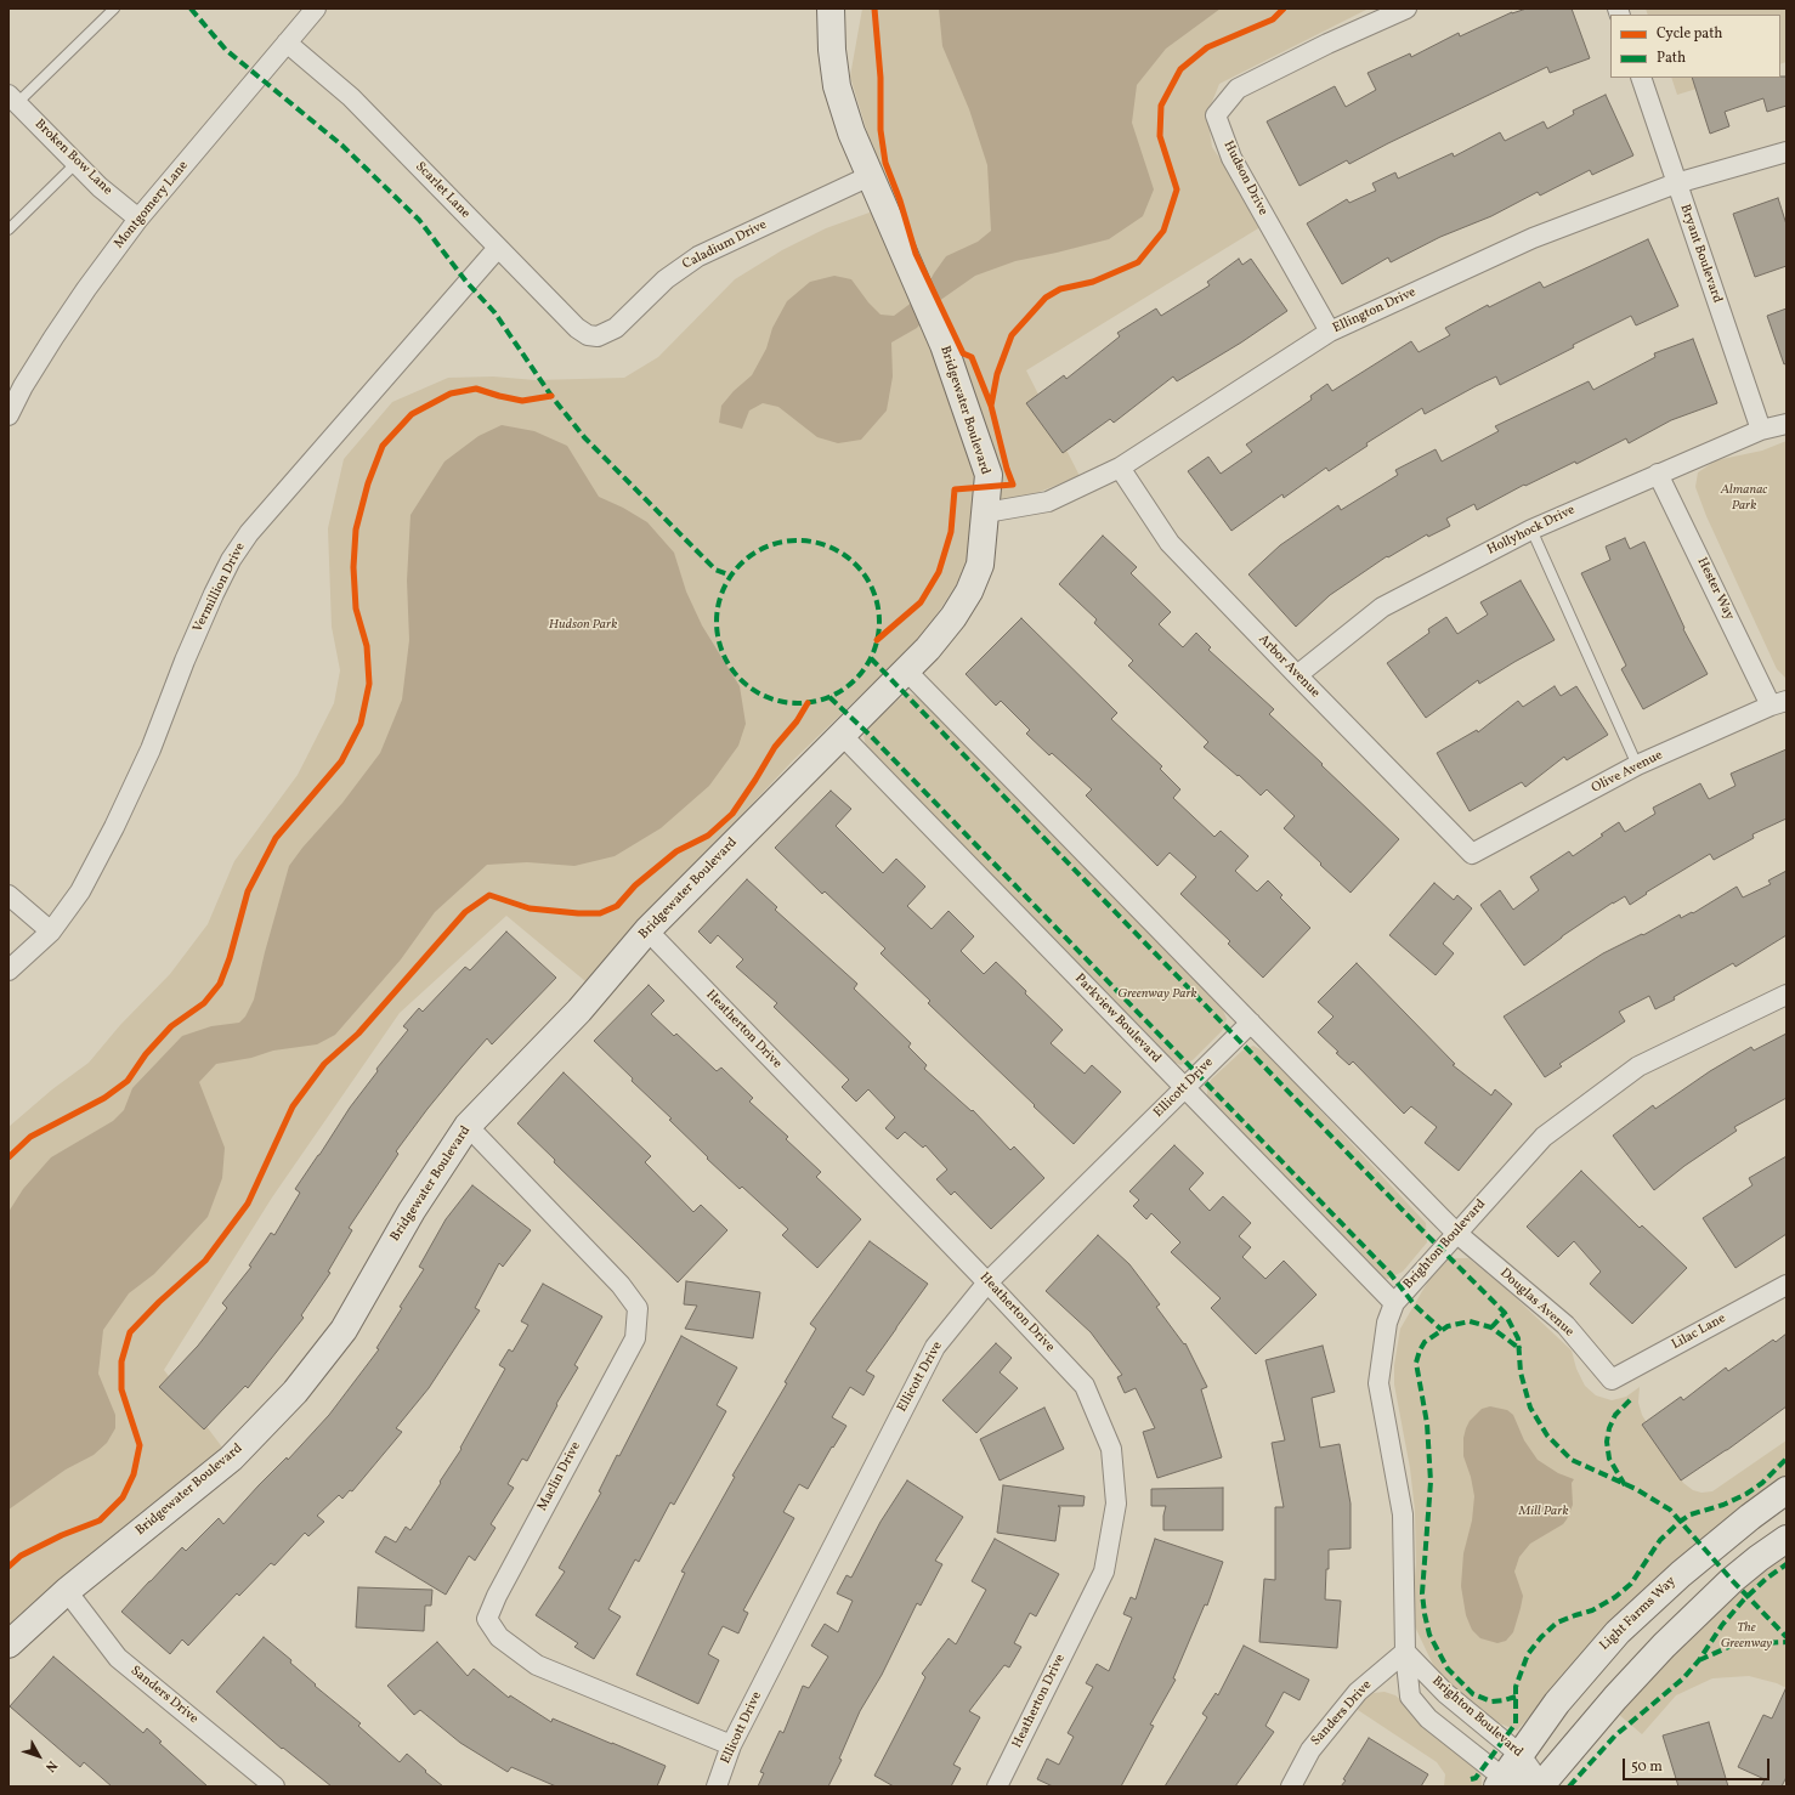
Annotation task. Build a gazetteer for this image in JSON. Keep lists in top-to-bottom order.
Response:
{
  "streets": {
    "street": [
      "Broken Bow Lane",
      "Hudson Drive",
      "Scarlet Lane",
      "Montgomery Lane",
      "Caladium Drive",
      "Bryant Boulevard",
      "Ellington Drive",
      "Bridgewater Boulevard",
      "Hollyhock Drive",
      "Vermillion Drive",
      "Hester Way",
      "Arbor Avenue",
      "Olive Avenue",
      "Parkview Boulevard",
      "Heatherton Drive",
      "Ellicott Drive",
      "Brighton Boulevard",
      "Douglas Avenue",
      "Lilac Lane",
      "Maclin Drive",
      "Light Farms Way",
      "Sanders Drive"
    ]
  },
  "crossings": [
    ["Broken Bow Lane", "Montgomery Lane"],
    ["Hudson Drive", "Ellington Drive"],
    ["Scarlet Lane", "Montgomery Lane"],
    ["Scarlet Lane", "Caladium Drive"],
    ["Scarlet Lane", "Vermillion Drive"],
    ["Caladium Drive", "Bridgewater Boulevard"],
    ["Bryant Boulevard", "Ellington Drive"],
    ["Bryant Boulevard", "Hollyhock Drive"],
    ["Ellington Drive", "Bridgewater Boulevard"],
    ["Ellington Drive", "Arbor Avenue"],
    ["Bridgewater Boulevard", "Parkview Boulevard"],
    ["Bridgewater Boulevard", "Heatherton Drive"],
    ["Bridgewater Boulevard", "Maclin Drive"],
    ["Bridgewater Boulevard", "Sanders Drive"],
    ["Hollyhock Drive", "Hester Way"],
    ["Hollyhock Drive", "Arbor Avenue"],
    ["Hester Way", "Olive Avenue"],
    ["Arbor Avenue", "Olive Avenue"],
    ["Parkview Boulevard", "Ellicott Drive"],
    ["Parkview Boulevard", "Brighton Boulevard"],
    ["Heatherton Drive", "Ellicott Drive"],
    ["Ellicott Drive", "Maclin Drive"],
    ["Brighton Boulevard", "Douglas Avenue"],
    ["Brighton Boulevard", "Light Farms Way"],
    ["Brighton Boulevard", "Sanders Drive"],
    ["Douglas Avenue", "Lilac Lane"]
  ],
  "parks": [
    "Almanac Park",
    "Hudson Park",
    "Greenway Park",
    "Mill Park",
    "The Greenway"
  ],
  "legend": ["Cycle path", "Path"],
  "scale_bar": "50 m",
  "north": "bottom right"
}
